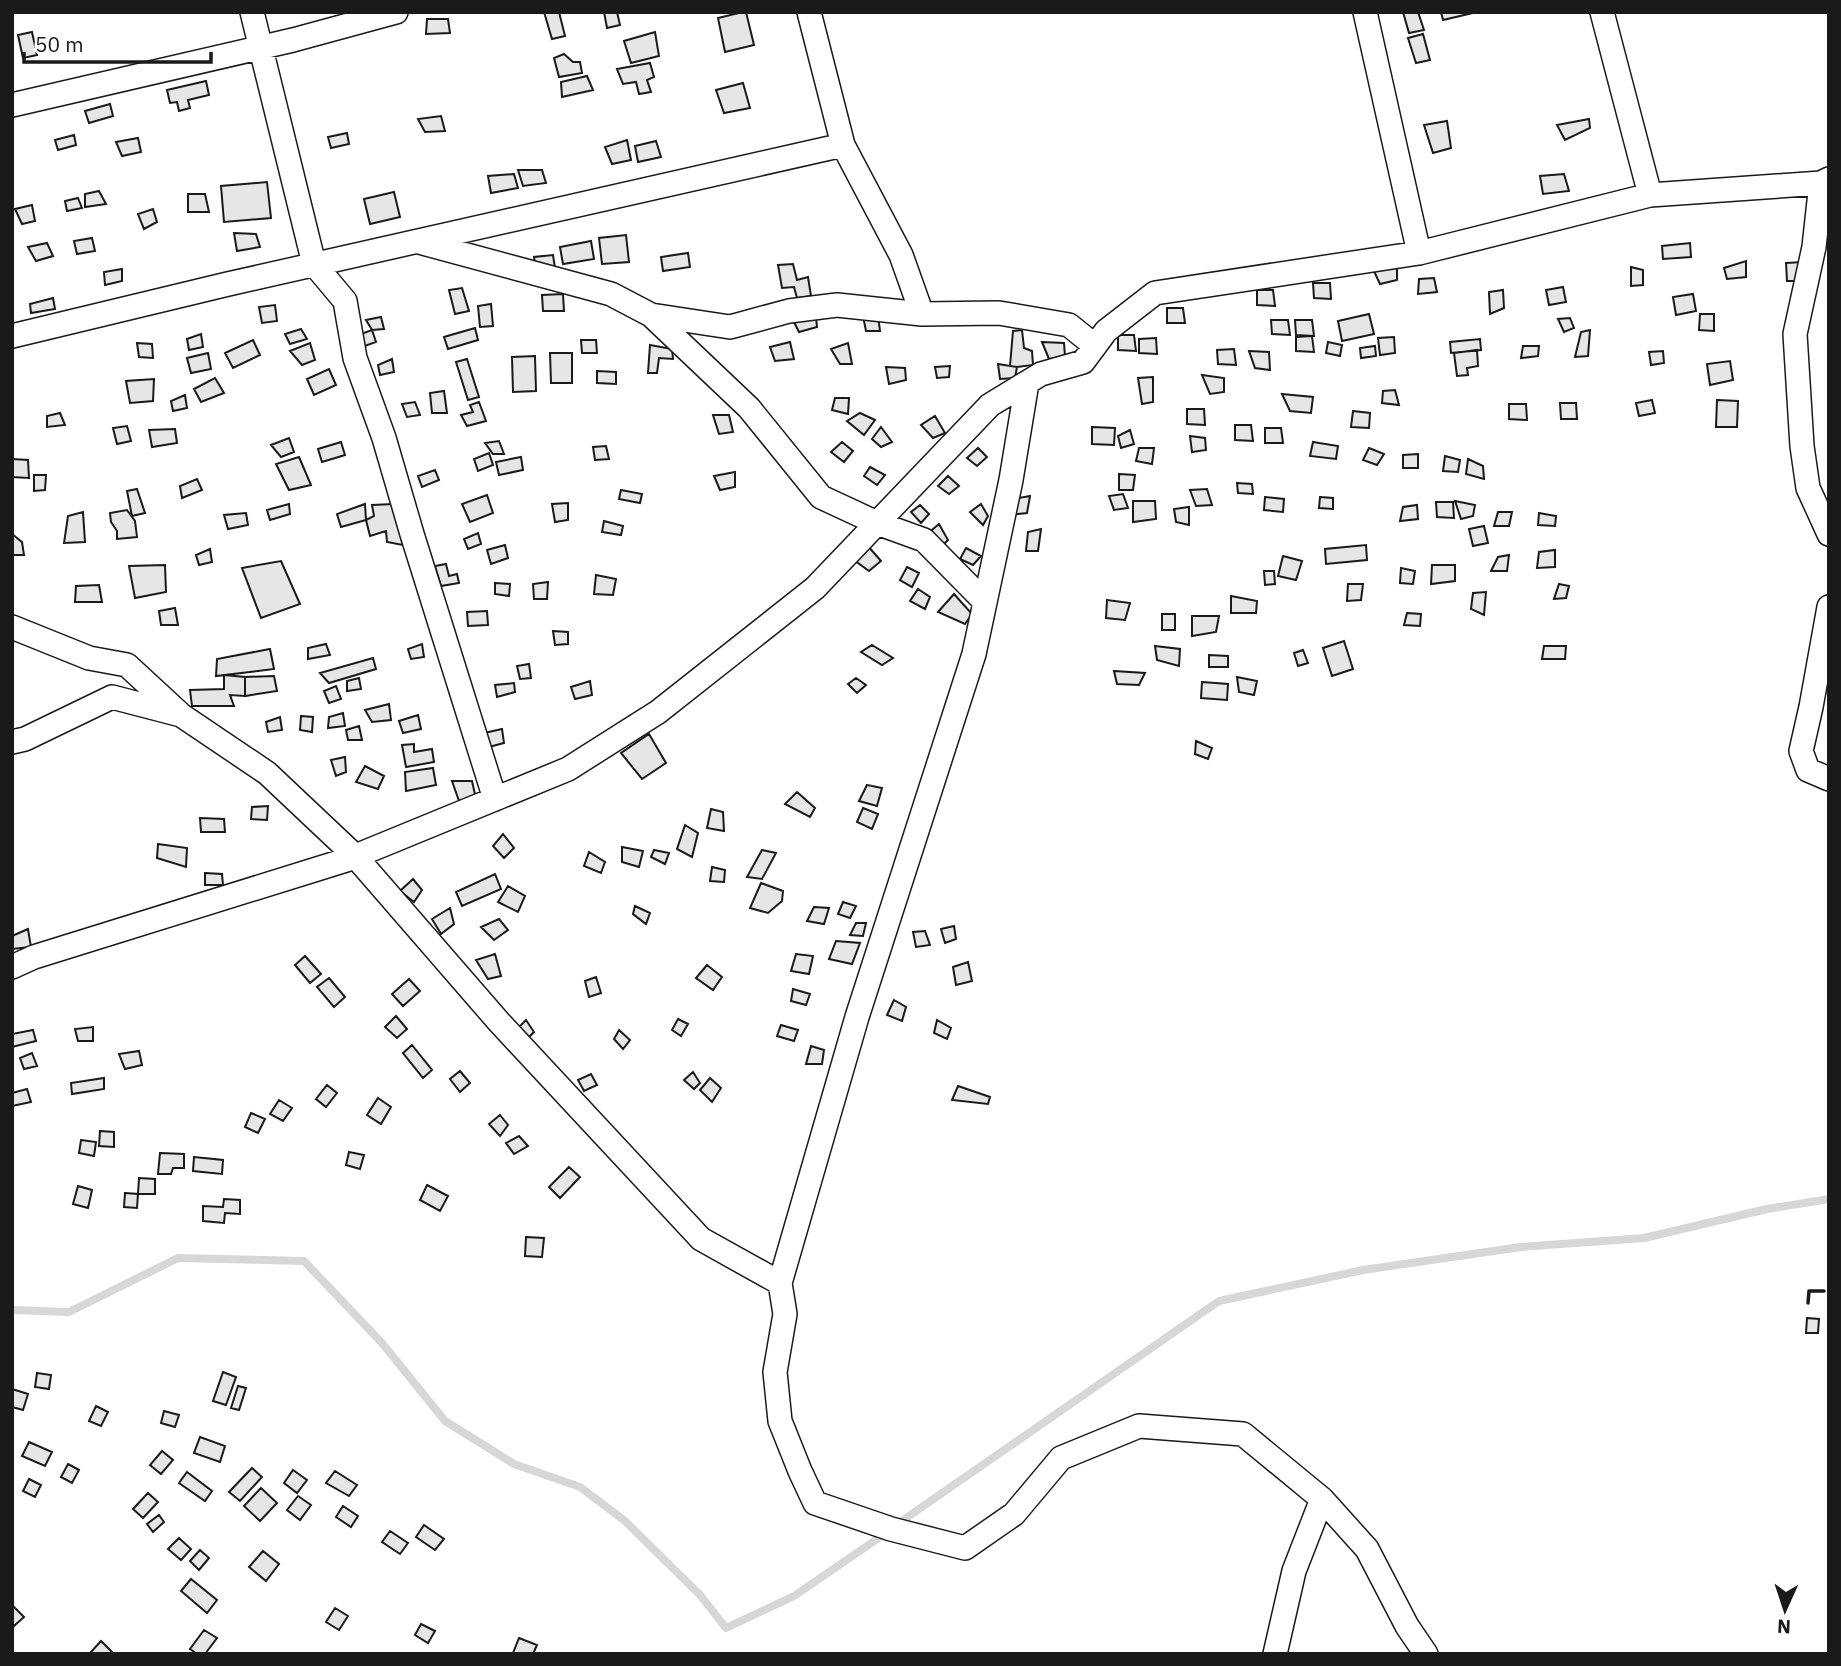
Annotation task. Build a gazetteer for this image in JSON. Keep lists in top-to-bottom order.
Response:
{
  "scale_bar": "50 m",
  "north": "bottom"
}
